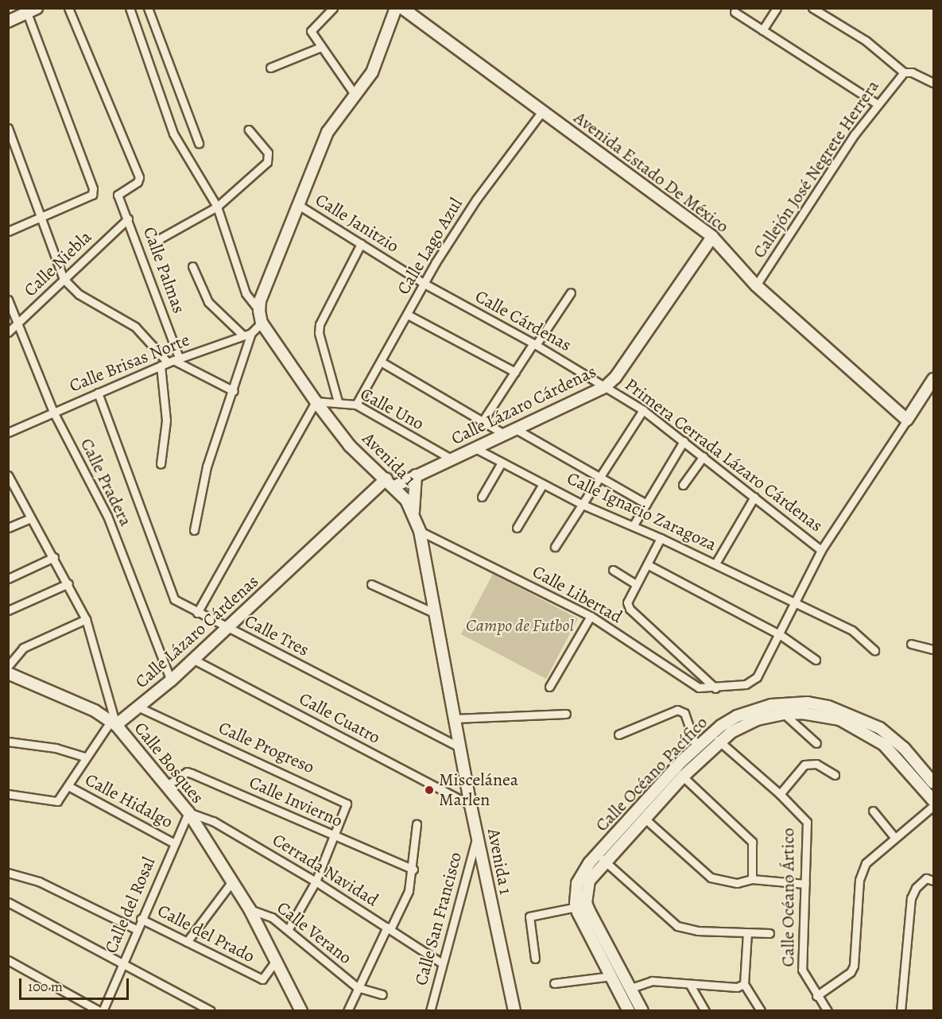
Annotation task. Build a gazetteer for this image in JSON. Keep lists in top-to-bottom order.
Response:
{
  "streets": {
    "street": [
      "Callejón José Negrete Herrera",
      "Avenida Estado De México",
      "Calle Janitzio",
      "Calle Lago Azul",
      "Calle Niebla",
      "Calle Palmas",
      "Calle Cárdenas",
      "Calle Brisas Norte",
      "Calle Lázaro Cárdenas",
      "Calle Uno",
      "Primera Cerrada Lázaro Cárdenas",
      "Avenida 1",
      "Calle Pradera",
      "Calle Ignacio Zaragoza",
      "Calle Libertad",
      "Calle Tres",
      "Calle Cuatro",
      "Calle Progreso",
      "Calle Bosques",
      "Calle Océano Pacífico",
      "Calle Hidalgo",
      "Calle Invierno",
      "Cerrada Navidad",
      "Calle Océano Ártico",
      "Calle del Rosal",
      "Calle San Francisco",
      "Calle Verano",
      "Calle del Prado"
    ]
  },
  "crossings": [
    ["Callejón José Negrete Herrera", "Avenida Estado De México"],
    ["Avenida Estado De México", "Calle Lago Azul"],
    ["Avenida Estado De México", "Calle Lázaro Cárdenas"],
    ["Calle Janitzio", "Calle Lago Azul"],
    ["Calle Janitzio", "Calle Cárdenas"],
    ["Calle Lago Azul", "Calle Cárdenas"],
    ["Calle Lago Azul", "Calle Uno"],
    ["Calle Niebla", "Calle Palmas"],
    ["Calle Niebla", "Calle Pradera"],
    ["Calle Palmas", "Calle Brisas Norte"],
    ["Calle Cárdenas", "Calle Lázaro Cárdenas"],
    ["Calle Cárdenas", "Primera Cerrada Lázaro Cárdenas"],
    ["Calle Brisas Norte", "Avenida 1"],
    ["Calle Brisas Norte", "Calle Pradera"],
    ["Calle Brisas Norte", "Calle Tres"],
    ["Calle Lázaro Cárdenas", "Calle Uno"],
    ["Calle Lázaro Cárdenas", "Primera Cerrada Lázaro Cárdenas"],
    ["Calle Lázaro Cárdenas", "Avenida 1"],
    ["Calle Lázaro Cárdenas", "Calle Pradera"],
    ["Calle Lázaro Cárdenas", "Calle Ignacio Zaragoza"],
    ["Calle Lázaro Cárdenas", "Calle Tres"],
    ["Calle Lázaro Cárdenas", "Calle Cuatro"],
    ["Calle Lázaro Cárdenas", "Calle Progreso"],
    ["Calle Lázaro Cárdenas", "Calle Bosques"],
    ["Calle Uno", "Avenida 1"],
    ["Avenida 1", "Calle Libertad"],
    ["Avenida 1", "Calle Tres"],
    ["Avenida 1", "Calle Cuatro"],
    ["Avenida 1", "Calle San Francisco"],
    ["Calle Progreso", "Calle Invierno"],
    ["Calle Progreso", "Cerrada Navidad"],
    ["Calle Progreso", "Calle Verano"],
    ["Calle Bosques", "Calle Invierno"],
    ["Calle Bosques", "Cerrada Navidad"],
    ["Calle Bosques", "Calle del Rosal"],
    ["Calle Bosques", "Calle Verano"],
    ["Calle Bosques", "Calle del Prado"],
    ["Calle Océano Pacífico", "Calle Océano Ártico"],
    ["Calle Hidalgo", "Calle del Rosal"],
    ["Cerrada Navidad", "Calle del Rosal"],
    ["Cerrada Navidad", "Calle San Francisco"],
    ["Calle del Rosal", "Calle del Prado"]
  ],
  "parks": ["Campo de Futbol"],
  "places": ["Miscelánea Marlen"],
  "scale_bar": "100 m"
}
